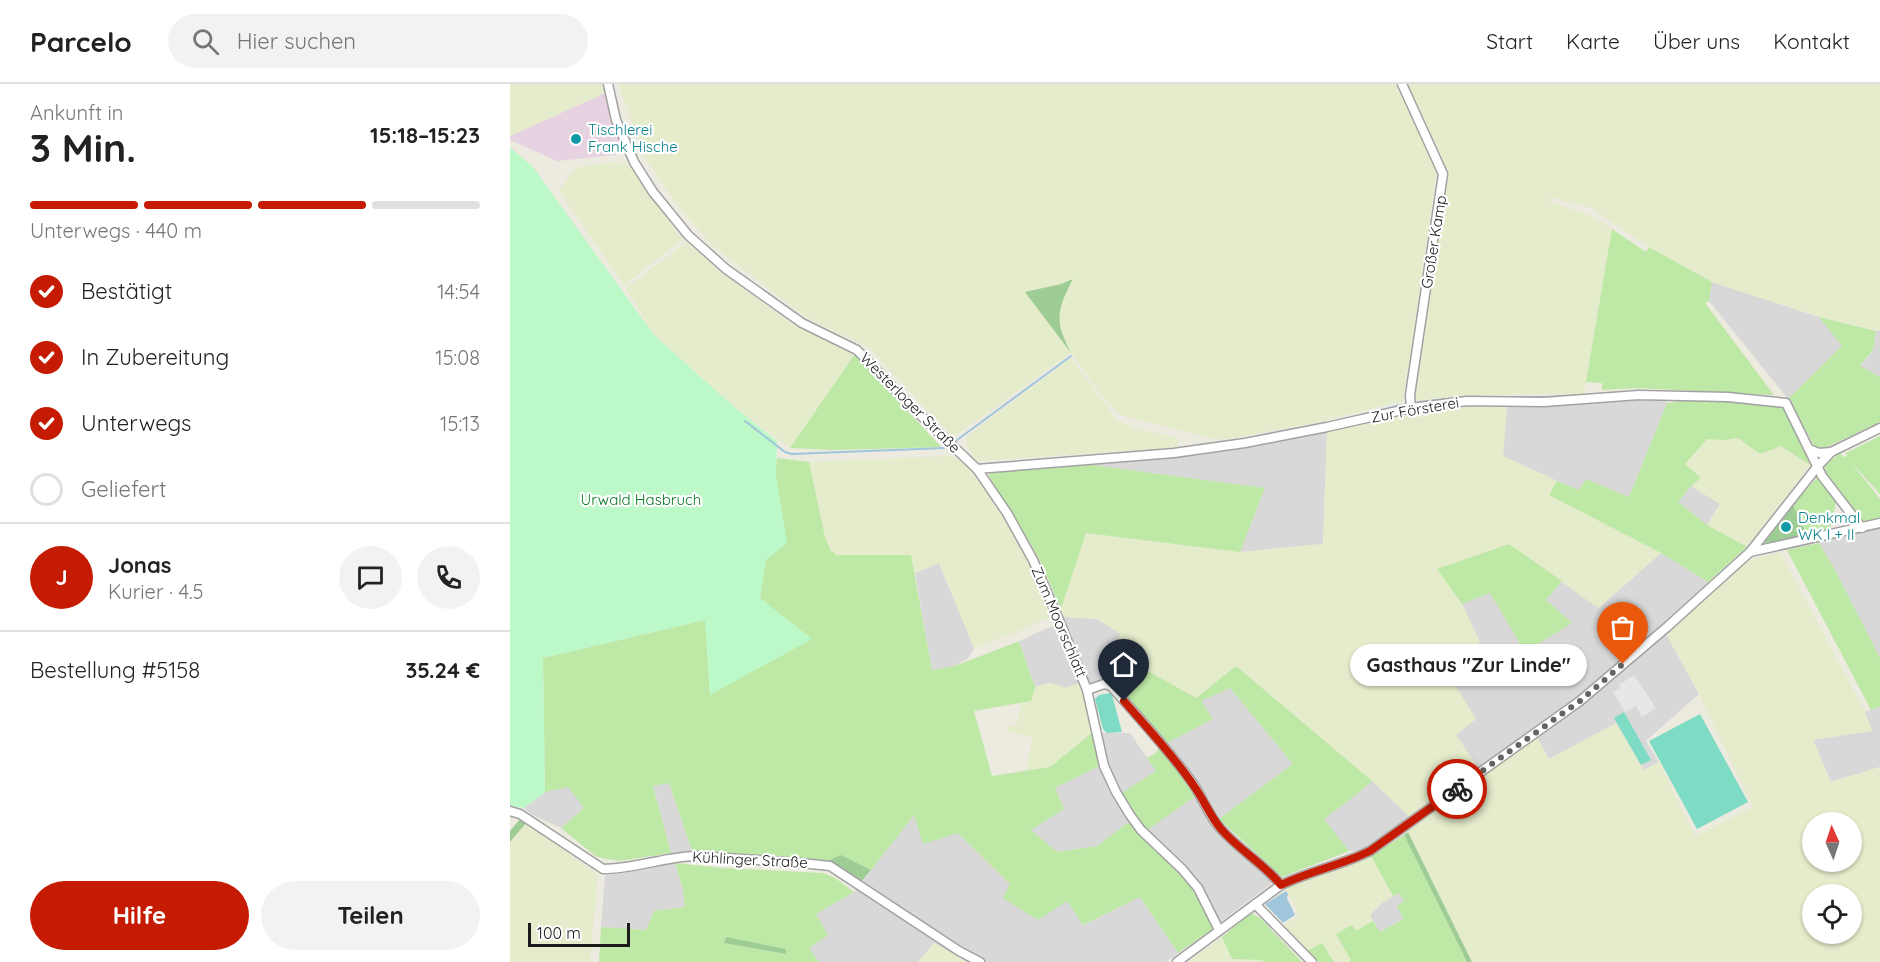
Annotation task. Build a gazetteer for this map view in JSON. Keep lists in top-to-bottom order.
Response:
{
  "streets": {
    "street": [
      "Großer Kamp",
      "Westerloger Straße",
      "Zur Försterei",
      "Zum Moorschlatt",
      "Kühlinger Straße"
    ]
  },
  "crossings": [
    ["Großer Kamp", "Zur Försterei"],
    ["Westerloger Straße", "Zur Försterei"],
    ["Westerloger Straße", "Zum Moorschlatt"],
    ["Zur Försterei", "Zum Moorschlatt"]
  ],
  "parks": ["Urwald Hasbruch"],
  "places": ["Tischlerei Frank Hische", "Denkmal WK I + II", "Gasthaus \"Zur Linde\""],
  "scale_bar": "100 m",
  "north": "top",
  "page": {
    "header": "Parcelo",
    "search": "Hier suchen",
    "nav": [
      "Start",
      "Karte",
      "Über uns",
      "Kontakt"
    ],
    "heading": ["3 Min.", "Ankunft in", "15:18–15:23"],
    "panel": [
      "Jonas",
      "Kurier · 4.5",
      "Bestellung #5158",
      "35.24 €"
    ],
    "bar": "Unterwegs · 440 m",
    "list": [
      ["Bestätigt", "14:54"],
      ["In Zubereitung", "15:08"],
      ["Unterwegs", "15:13"],
      "Geliefert"
    ],
    "round": "J",
    "bubble": "Gasthaus \"Zur Linde\"",
    "buttons": ["Hilfe", "Teilen"],
    "scale": "100 m"
  }
}
